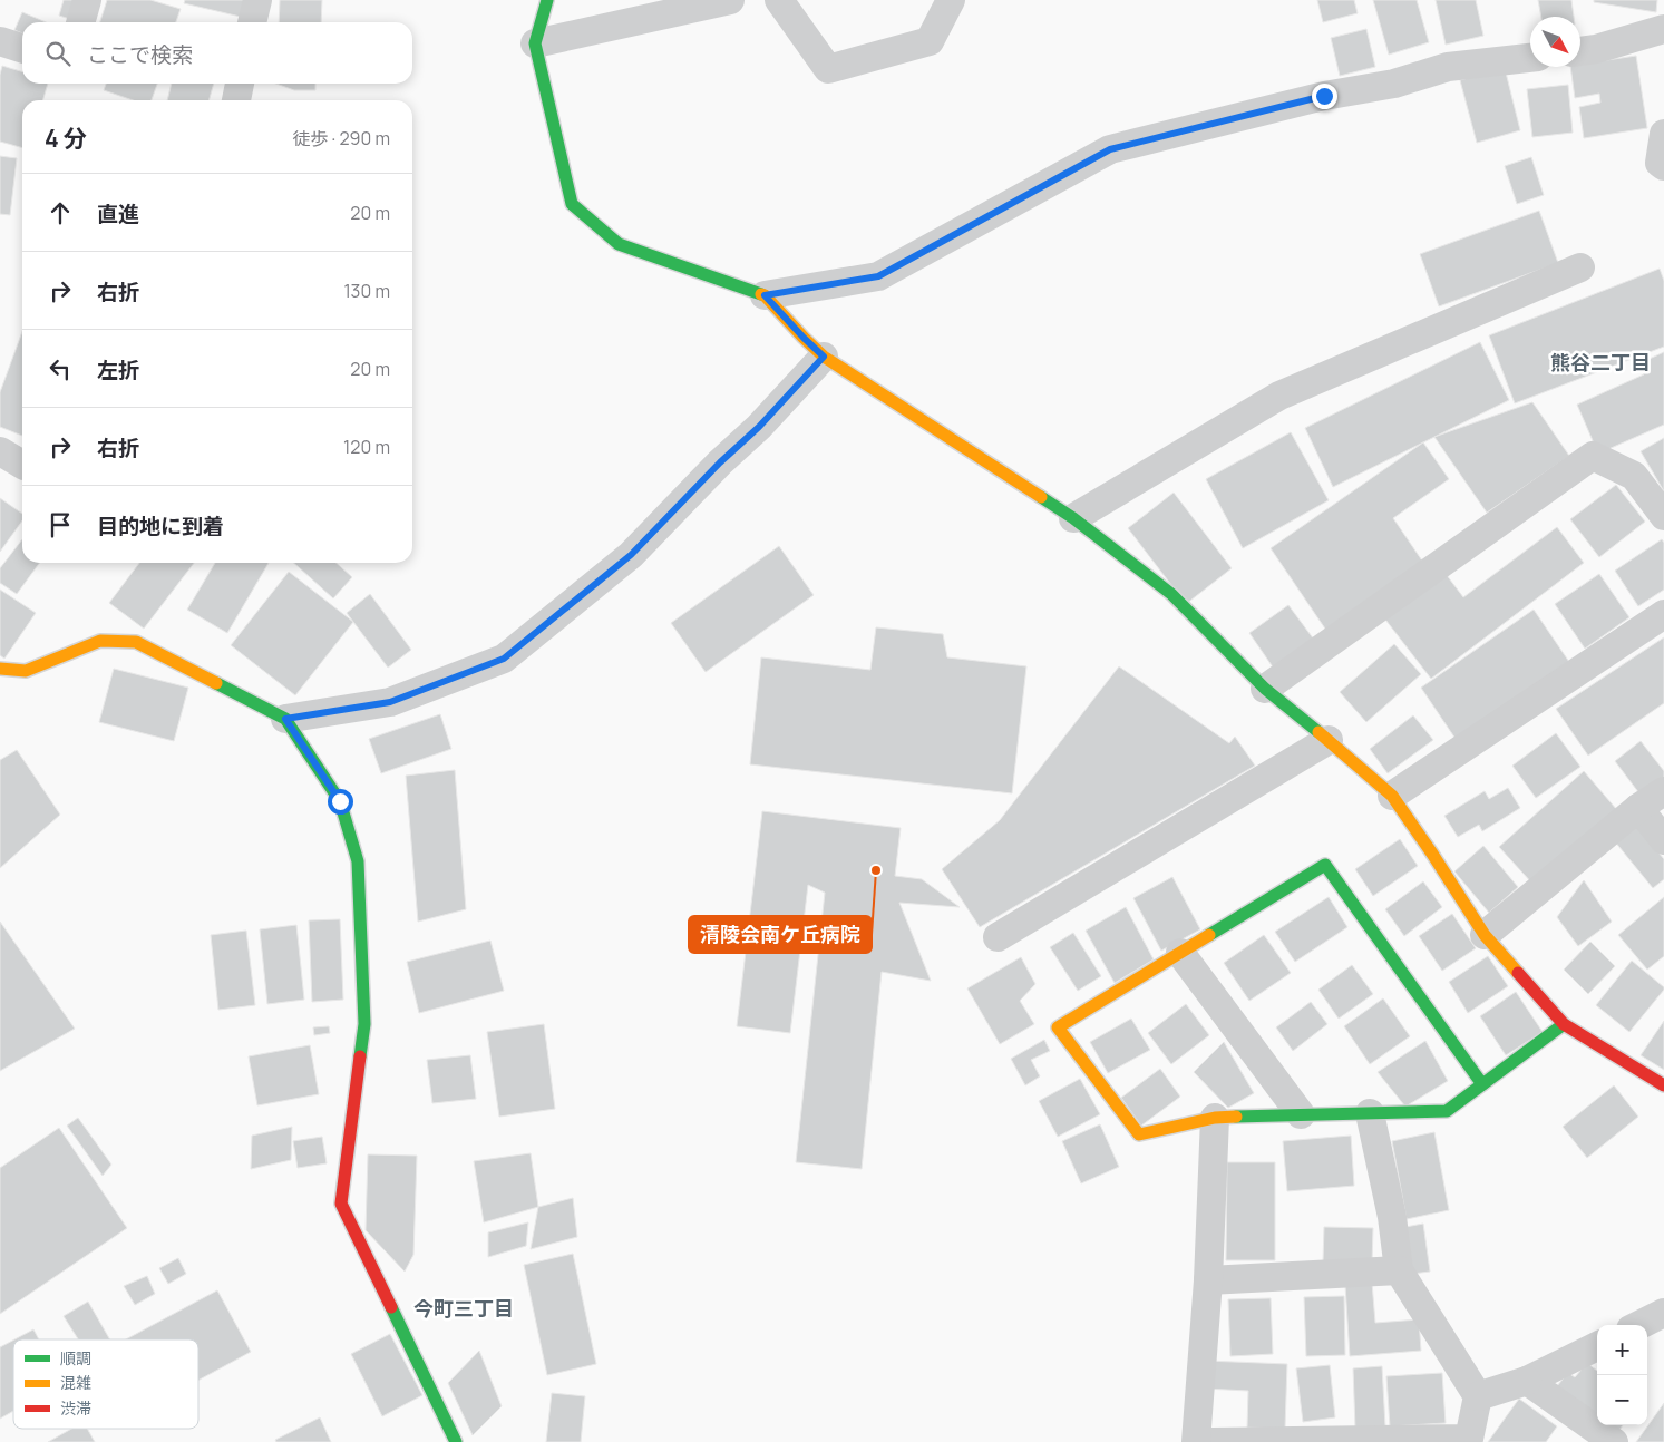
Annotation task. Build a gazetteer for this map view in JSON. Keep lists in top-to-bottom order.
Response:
{
  "districts": ["熊谷二丁目", "今町三丁目"],
  "places": ["清陵会南ケ丘病院"],
  "legend": ["順調", "混雑", "渋滞"],
  "north": "bottom right",
  "page": {
    "search": "ここで検索",
    "heading": ["4 分", "徒歩 · 290 m"],
    "list": [
      ["直進", "20 m"],
      ["右折", "130 m"],
      ["左折", "20 m"],
      ["右折", "120 m"],
      "目的地に到着"
    ],
    "map_buttons": ["+", "−"]
  }
}
